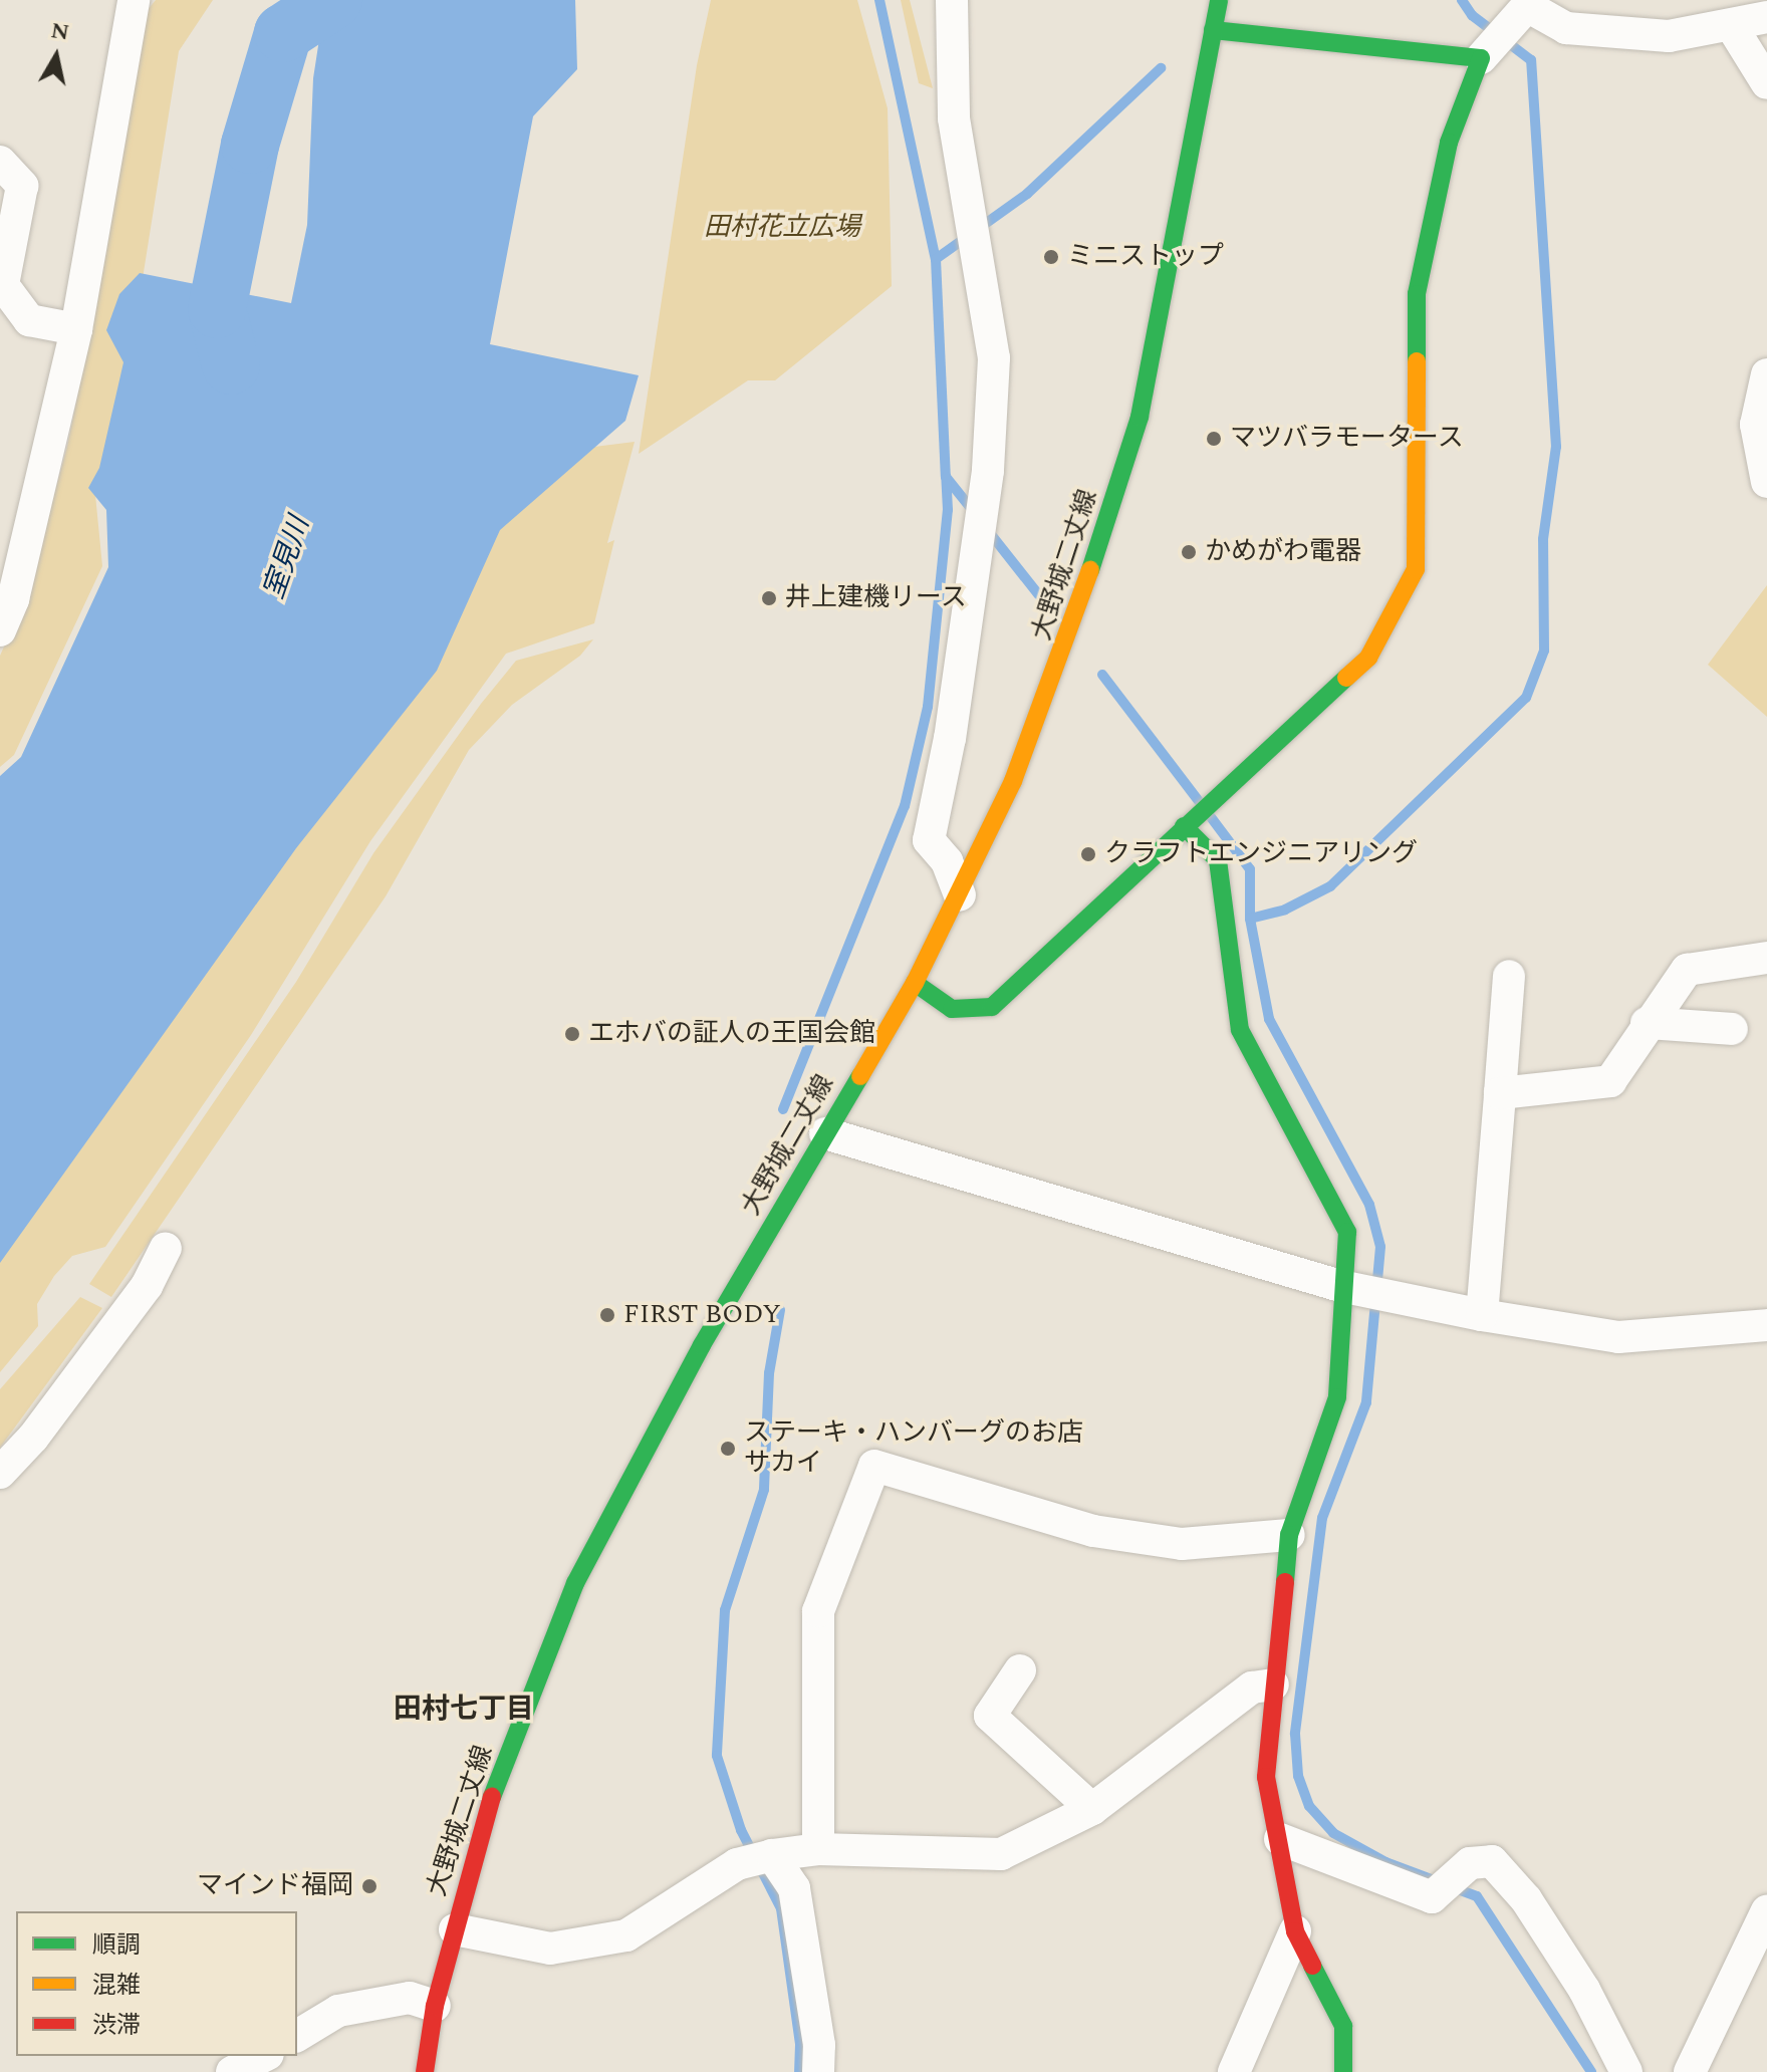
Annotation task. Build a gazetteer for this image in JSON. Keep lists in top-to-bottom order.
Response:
{
  "streets": {
    "street": ["大野城二丈線"]
  },
  "districts": ["田村七丁目"],
  "water": ["室見川"],
  "parks": ["田村花立広場"],
  "places": [
    "ミニストップ",
    "マツバラモータース",
    "かめがわ電器",
    "井上建機リース",
    "クラフトエンジニアリング",
    "エホバの証人の王国会館",
    "FIRST BODY",
    "ステーキ・ハンバーグのお店 サカイ",
    "マインド福岡"
  ],
  "legend": ["順調", "混雑", "渋滞"],
  "north": "top"
}
